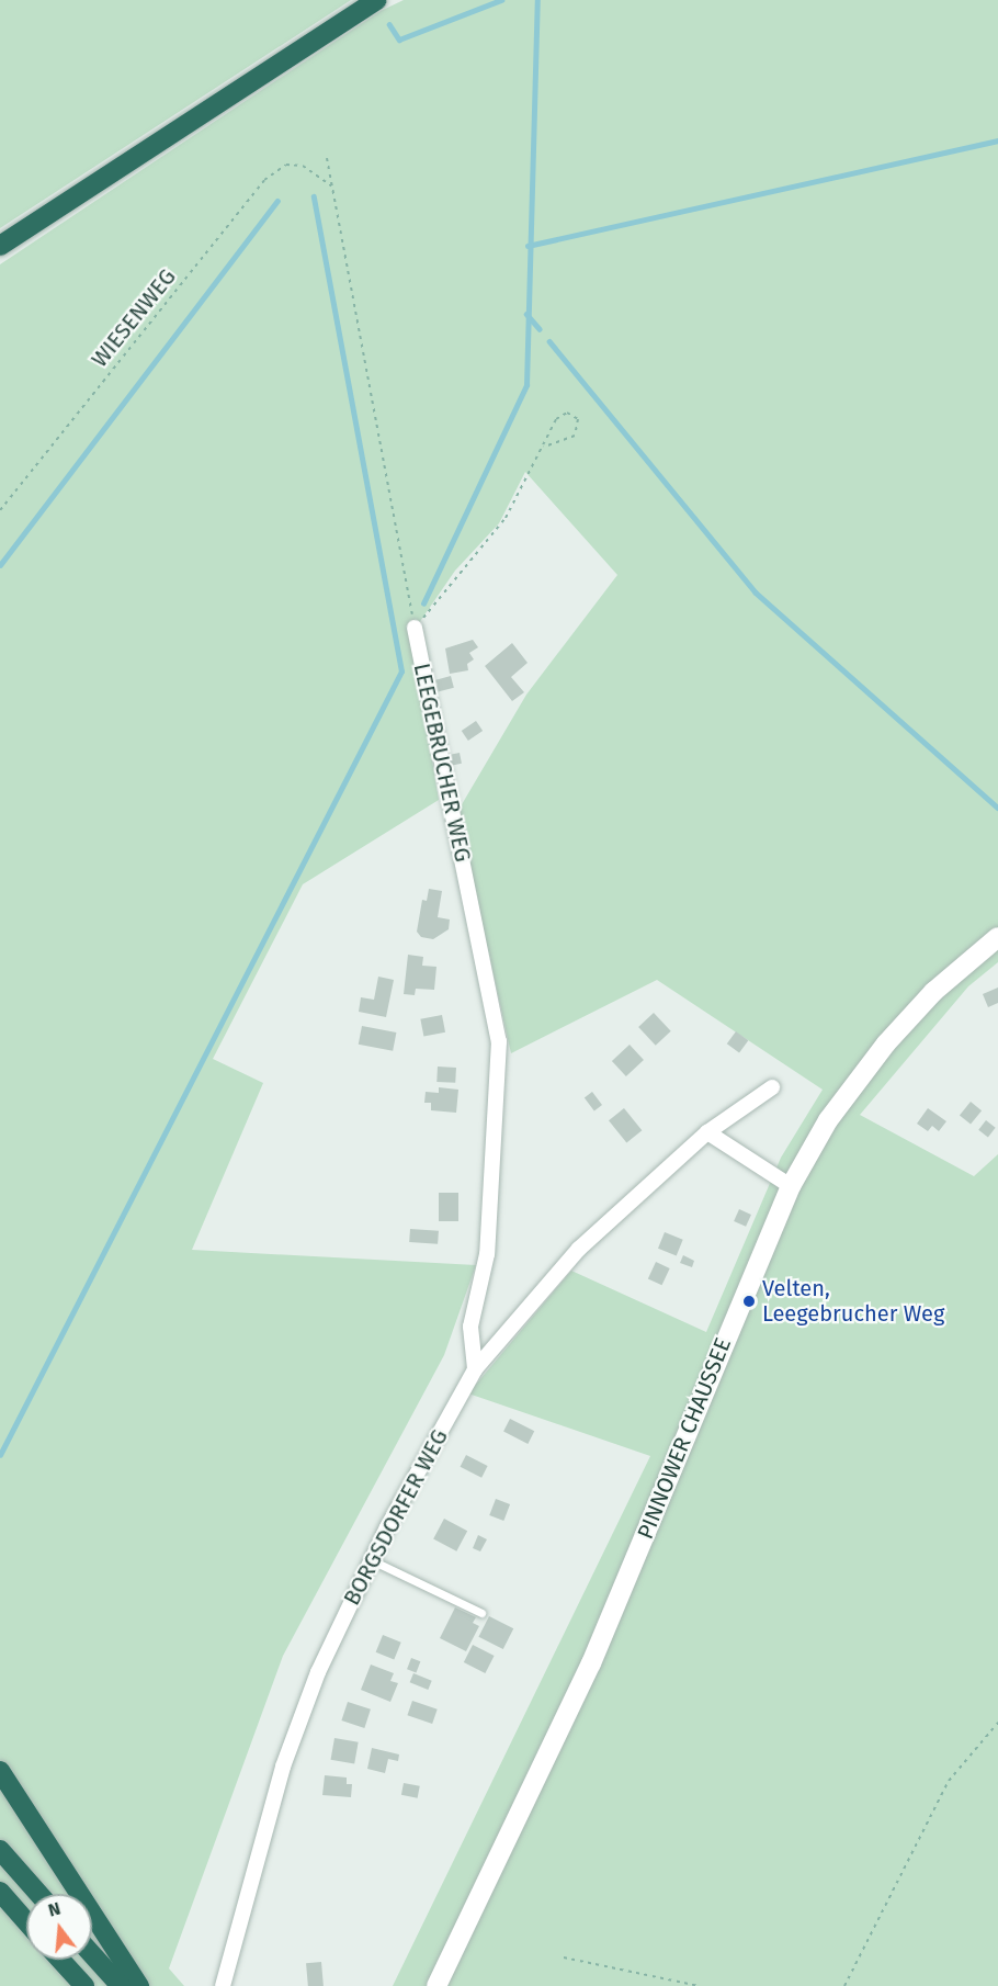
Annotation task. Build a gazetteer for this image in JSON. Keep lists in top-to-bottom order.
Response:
{
  "streets": {
    "main road": ["PINNOWER CHAUSSEE"],
    "street": ["LEEGEBRUCHER WEG", "BORGSDORFER WEG"],
    "path": ["WIESENWEG"]
  },
  "crossings": [
    ["LEEGEBRUCHER WEG", "BORGSDORFER WEG"]
  ],
  "places": ["Velten, Leegebrucher Weg"],
  "north": "top"
}
